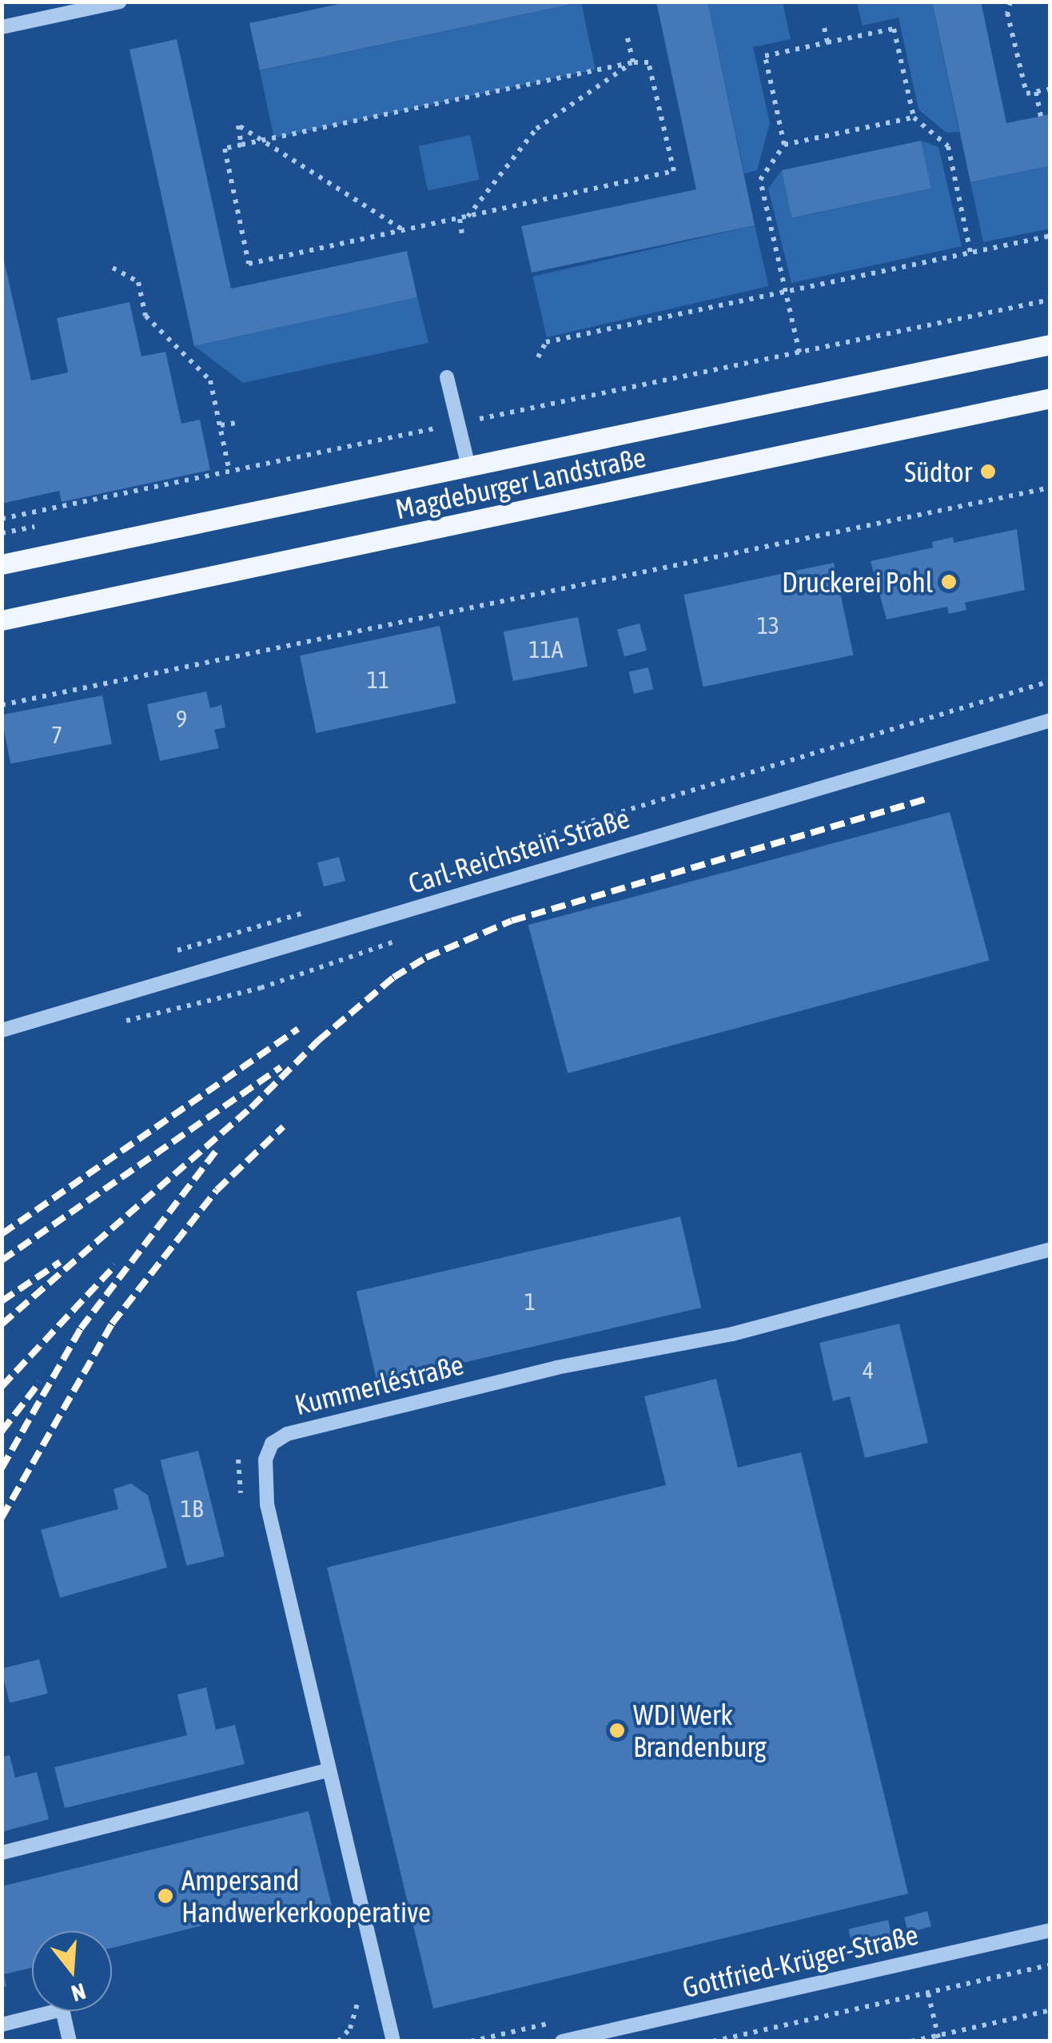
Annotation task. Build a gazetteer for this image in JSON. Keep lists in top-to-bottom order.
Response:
{
  "streets": {
    "main road": ["Magdeburger Landstraße"],
    "street": ["Carl-Reichstein-Straße", "Kummerléstraße", "Gottfried-Krüger-Straße"]
  },
  "places": [
    "Südtor",
    "Druckerei Pohl",
    "WDI Werk Brandenburg",
    "Ampersand Handwerkerkooperative"
  ],
  "house_numbers": [
    "13",
    "11A",
    "11",
    "9",
    "7",
    "1",
    "4",
    "1B"
  ],
  "north": "bottom"
}
